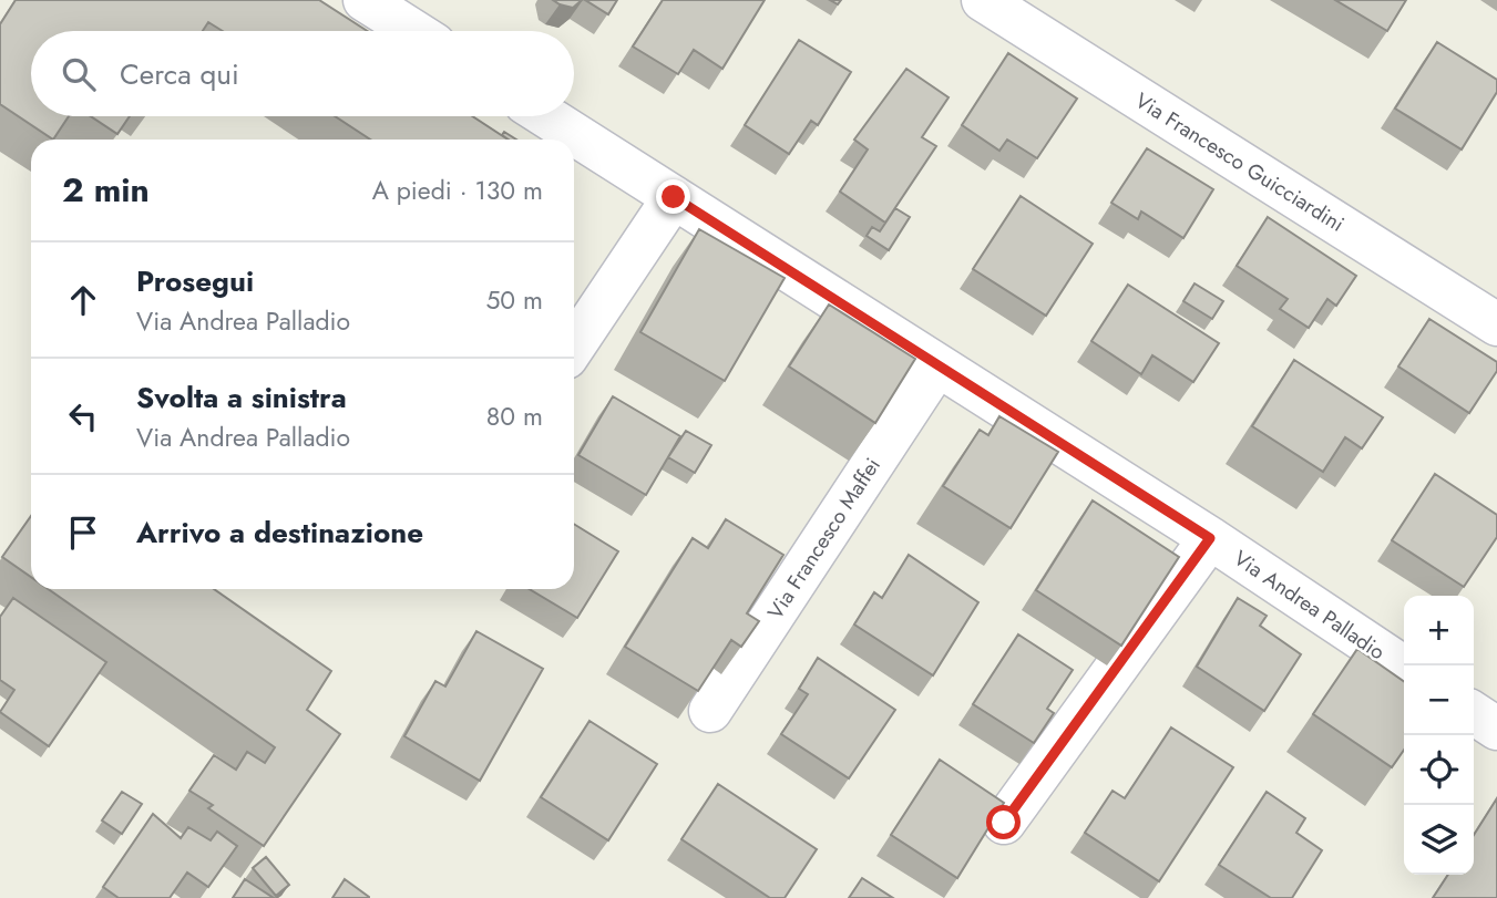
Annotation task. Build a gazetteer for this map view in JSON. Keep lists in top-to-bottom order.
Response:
{
  "streets": {
    "street": ["Via Francesco Guicciardini", "Via Francesco Maffei", "Via Andrea Palladio"]
  },
  "crossings": [
    ["Via Francesco Maffei", "Via Andrea Palladio"]
  ],
  "page": {
    "search": "Cerca qui",
    "heading": ["2 min", "A piedi · 130 m"],
    "list": [
      ["Prosegui", "Via Andrea Palladio", "50 m"],
      ["Svolta a sinistra", "Via Andrea Palladio", "80 m"],
      "Arrivo a destinazione"
    ],
    "map_buttons": ["+", "−"]
  }
}
